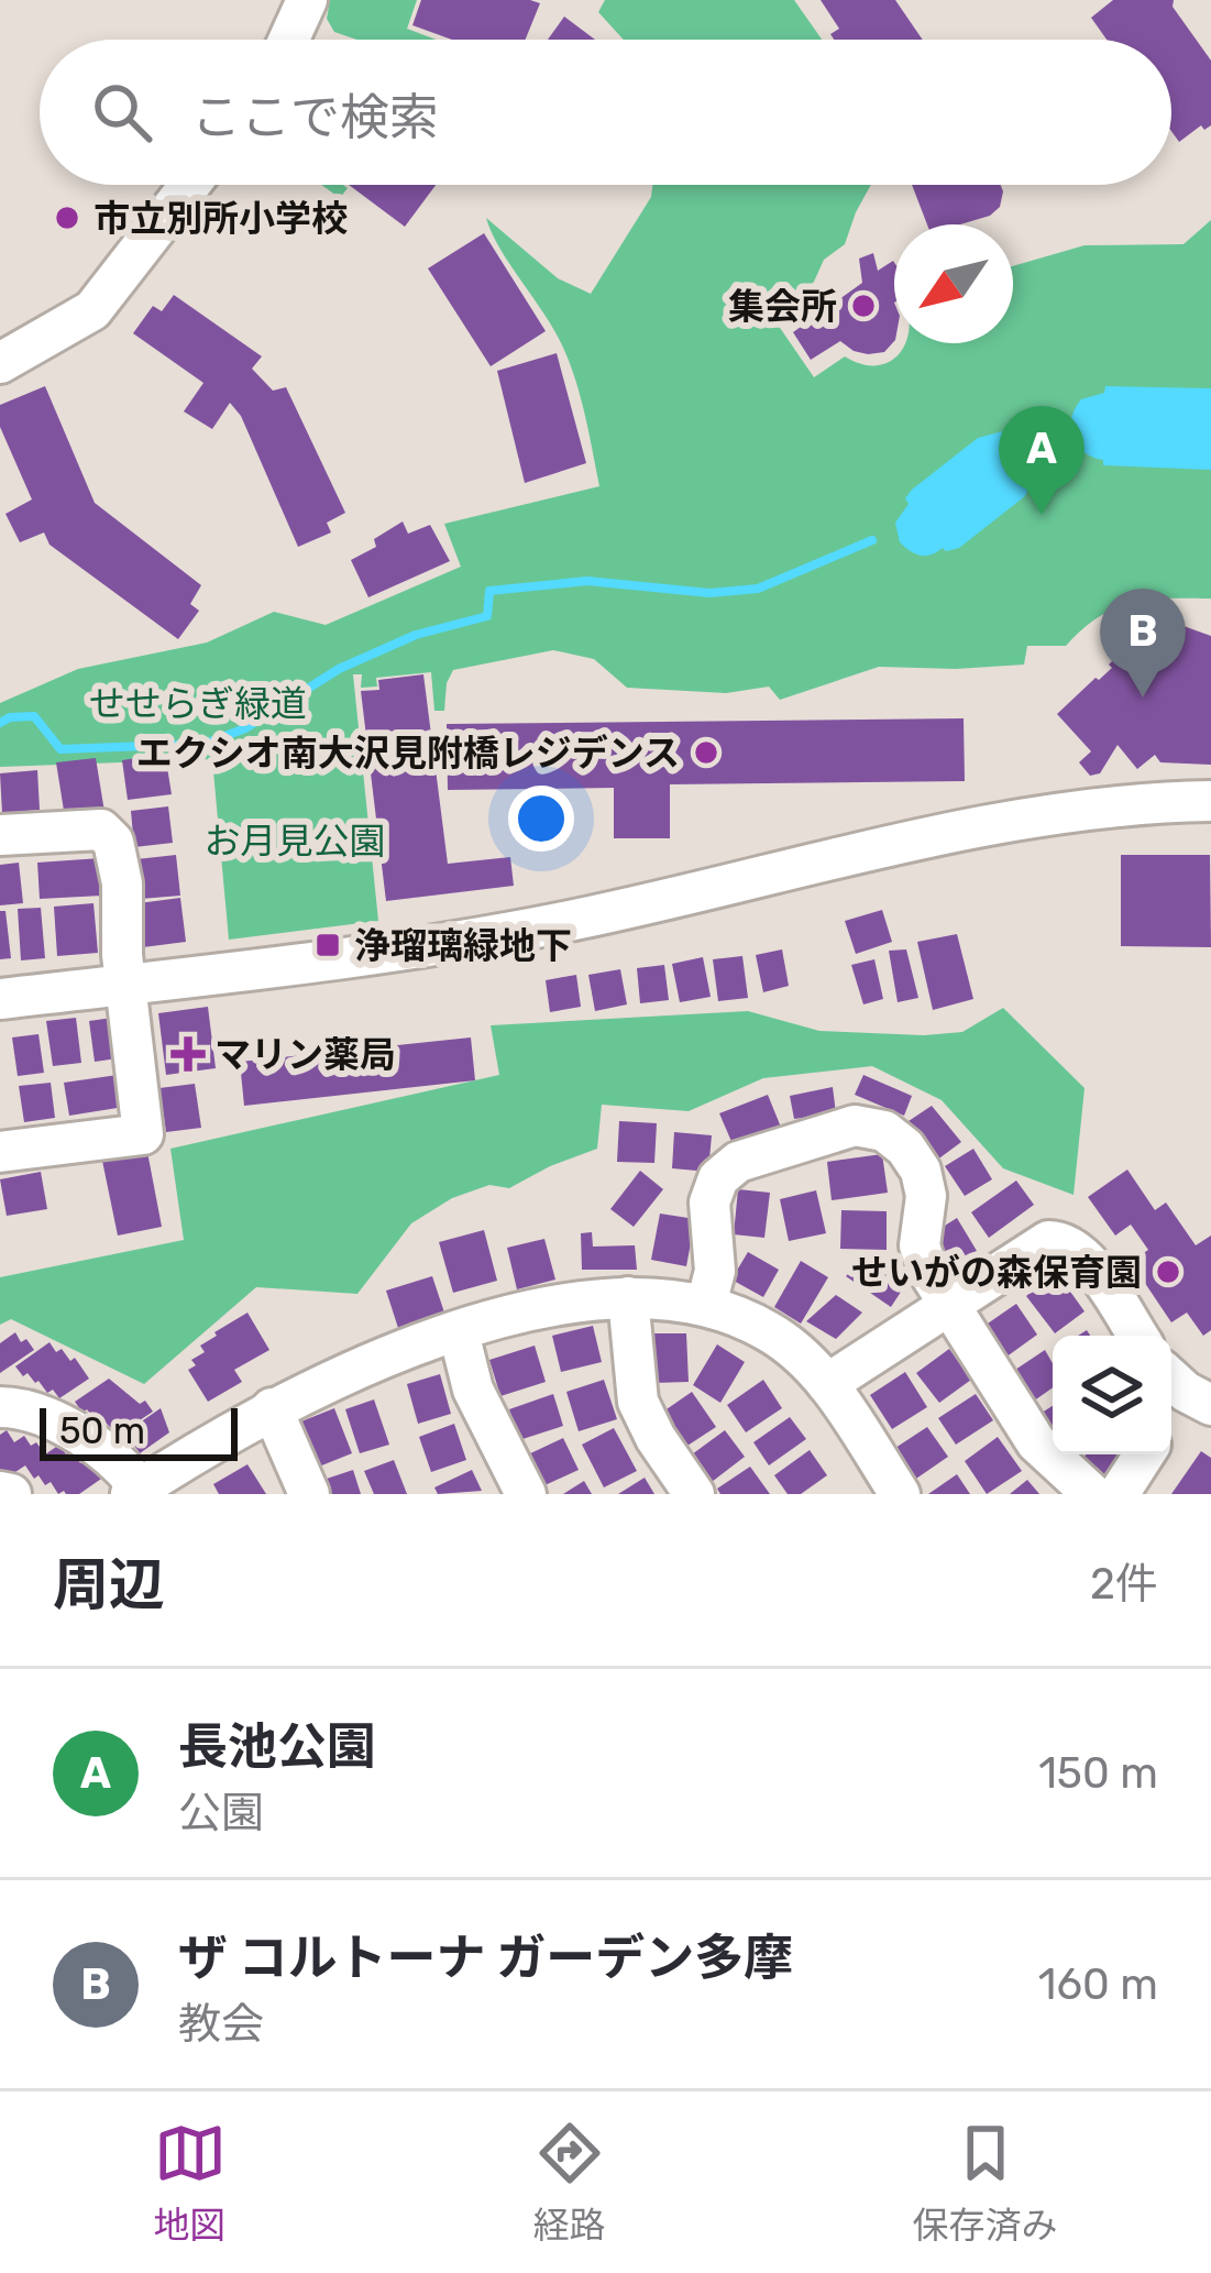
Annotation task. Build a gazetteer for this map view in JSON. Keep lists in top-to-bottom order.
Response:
{
  "parks": ["せせらぎ緑道", "お月見公園"],
  "places": {
    "other": [
      "市立別所小学校",
      "集会所",
      "エクシオ南大沢見附橋レジデンス",
      "せいがの森保育園"
    ],
    "transit": ["浄瑠璃緑地下"],
    "health": ["マリン薬局"]
  },
  "scale_bar": "50 m",
  "north": "bottom left",
  "page": {
    "search": "ここで検索",
    "pins": ["A", "B"],
    "scale": "50 m",
    "heading": ["周辺", "2件"],
    "list": [
      {
        "mark": "A",
        "name": "長池公園",
        "note": "公園",
        "value": "150 m"
      },
      {
        "mark": "B",
        "name": "ザ コルトーナ ガーデン多摩",
        "note": "教会",
        "value": "160 m"
      }
    ],
    "nav": ["地図", "経路", "保存済み"]
  }
}
